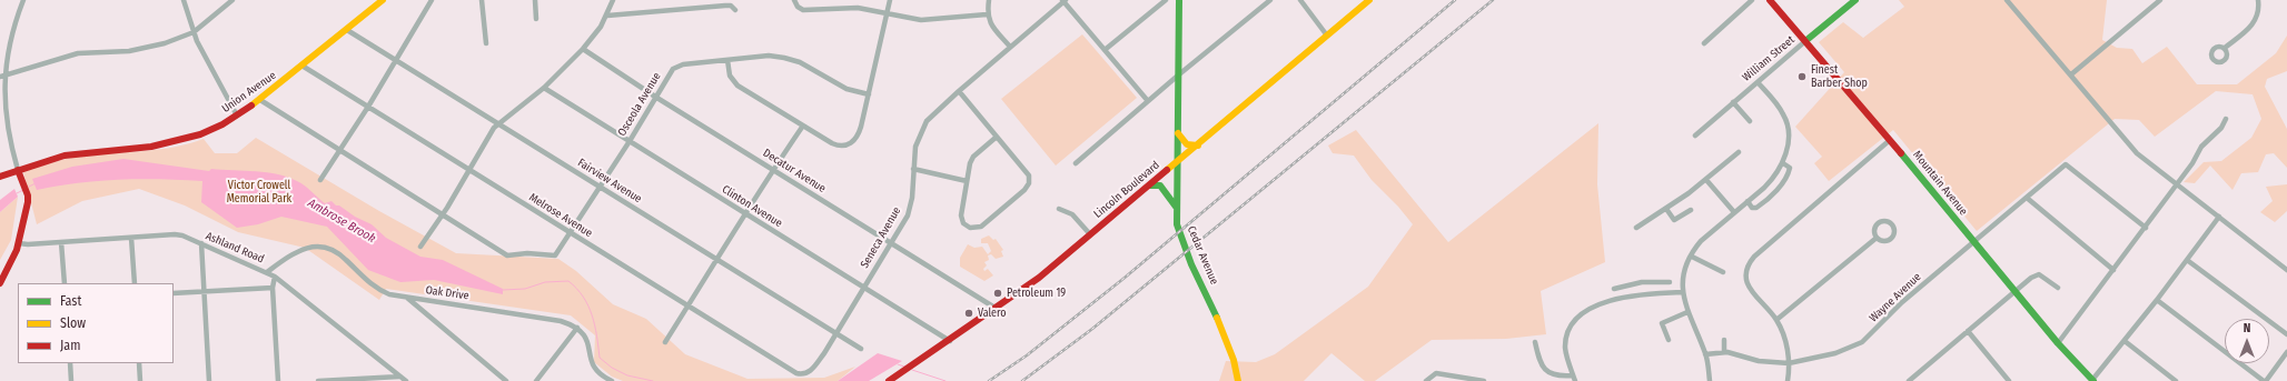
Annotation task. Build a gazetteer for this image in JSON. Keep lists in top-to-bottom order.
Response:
{
  "streets": {
    "main road": [
      "William Street",
      "Union Avenue",
      "Mountain Avenue",
      "Lincoln Boulevard",
      "Cedar Avenue"
    ],
    "street": [
      "Osceola Avenue",
      "Decatur Avenue",
      "Fairview Avenue",
      "Clinton Avenue",
      "Melrose Avenue",
      "Seneca Avenue",
      "Ashland Road",
      "Oak Drive",
      "Wayne Avenue"
    ]
  },
  "crossings": [
    ["William Street", "Mountain Avenue"],
    ["Union Avenue", "Fairview Avenue"],
    ["Union Avenue", "Melrose Avenue"],
    ["Osceola Avenue", "Decatur Avenue"],
    ["Osceola Avenue", "Fairview Avenue"],
    ["Osceola Avenue", "Clinton Avenue"],
    ["Osceola Avenue", "Melrose Avenue"],
    ["Decatur Avenue", "Lincoln Boulevard"],
    ["Decatur Avenue", "Seneca Avenue"],
    ["Fairview Avenue", "Seneca Avenue"],
    ["Mountain Avenue", "Wayne Avenue"],
    ["Lincoln Boulevard", "Clinton Avenue"],
    ["Lincoln Boulevard", "Cedar Avenue"],
    ["Clinton Avenue", "Seneca Avenue"],
    ["Melrose Avenue", "Seneca Avenue"],
    ["Ashland Road", "Oak Drive"]
  ],
  "water": ["Ambrose Brook"],
  "parks": ["Victor Crowell Memorial Park"],
  "places": ["Finest Barber Shop", "Petroleum 19", "Valero"],
  "legend": ["Fast", "Slow", "Jam"],
  "north": "top"
}
